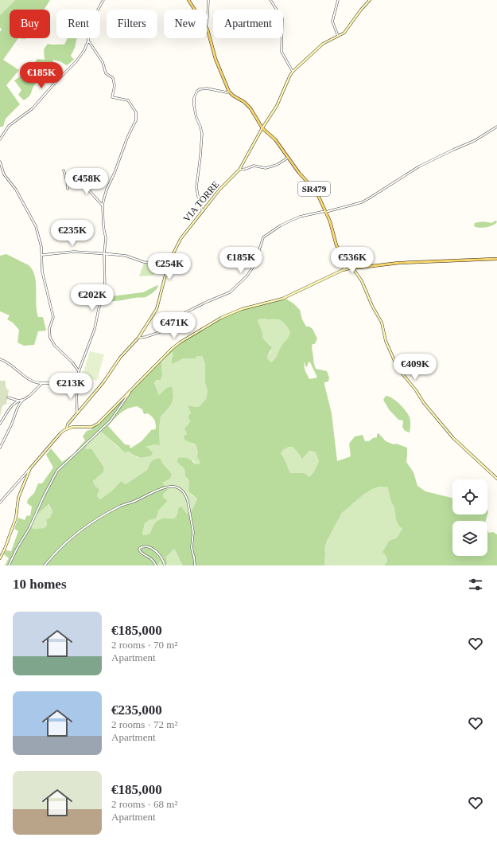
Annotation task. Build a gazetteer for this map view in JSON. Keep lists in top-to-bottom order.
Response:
{
  "streets": {
    "main road": ["SR479", "VIA TORRE"]
  },
  "crossings": [
    ["SR479", "VIA TORRE"]
  ],
  "page": {
    "chip": [
      "Buy",
      "Rent",
      "Filters",
      "New",
      "Apartment"
    ],
    "price": [
      "€185K",
      "€458K",
      "€235K",
      "€185K",
      "€536K",
      "€254K",
      "€202K",
      "€471K",
      "€409K",
      "€213K"
    ],
    "heading": "10 homes",
    "list": [
      {
        "name": "€185,000",
        "note": "2 rooms · 70 m² · Apartment"
      },
      {
        "name": "€235,000",
        "note": "2 rooms · 72 m² · Apartment"
      },
      {
        "name": "€185,000",
        "note": "2 rooms · 68 m² · Apartment"
      }
    ]
  }
}
